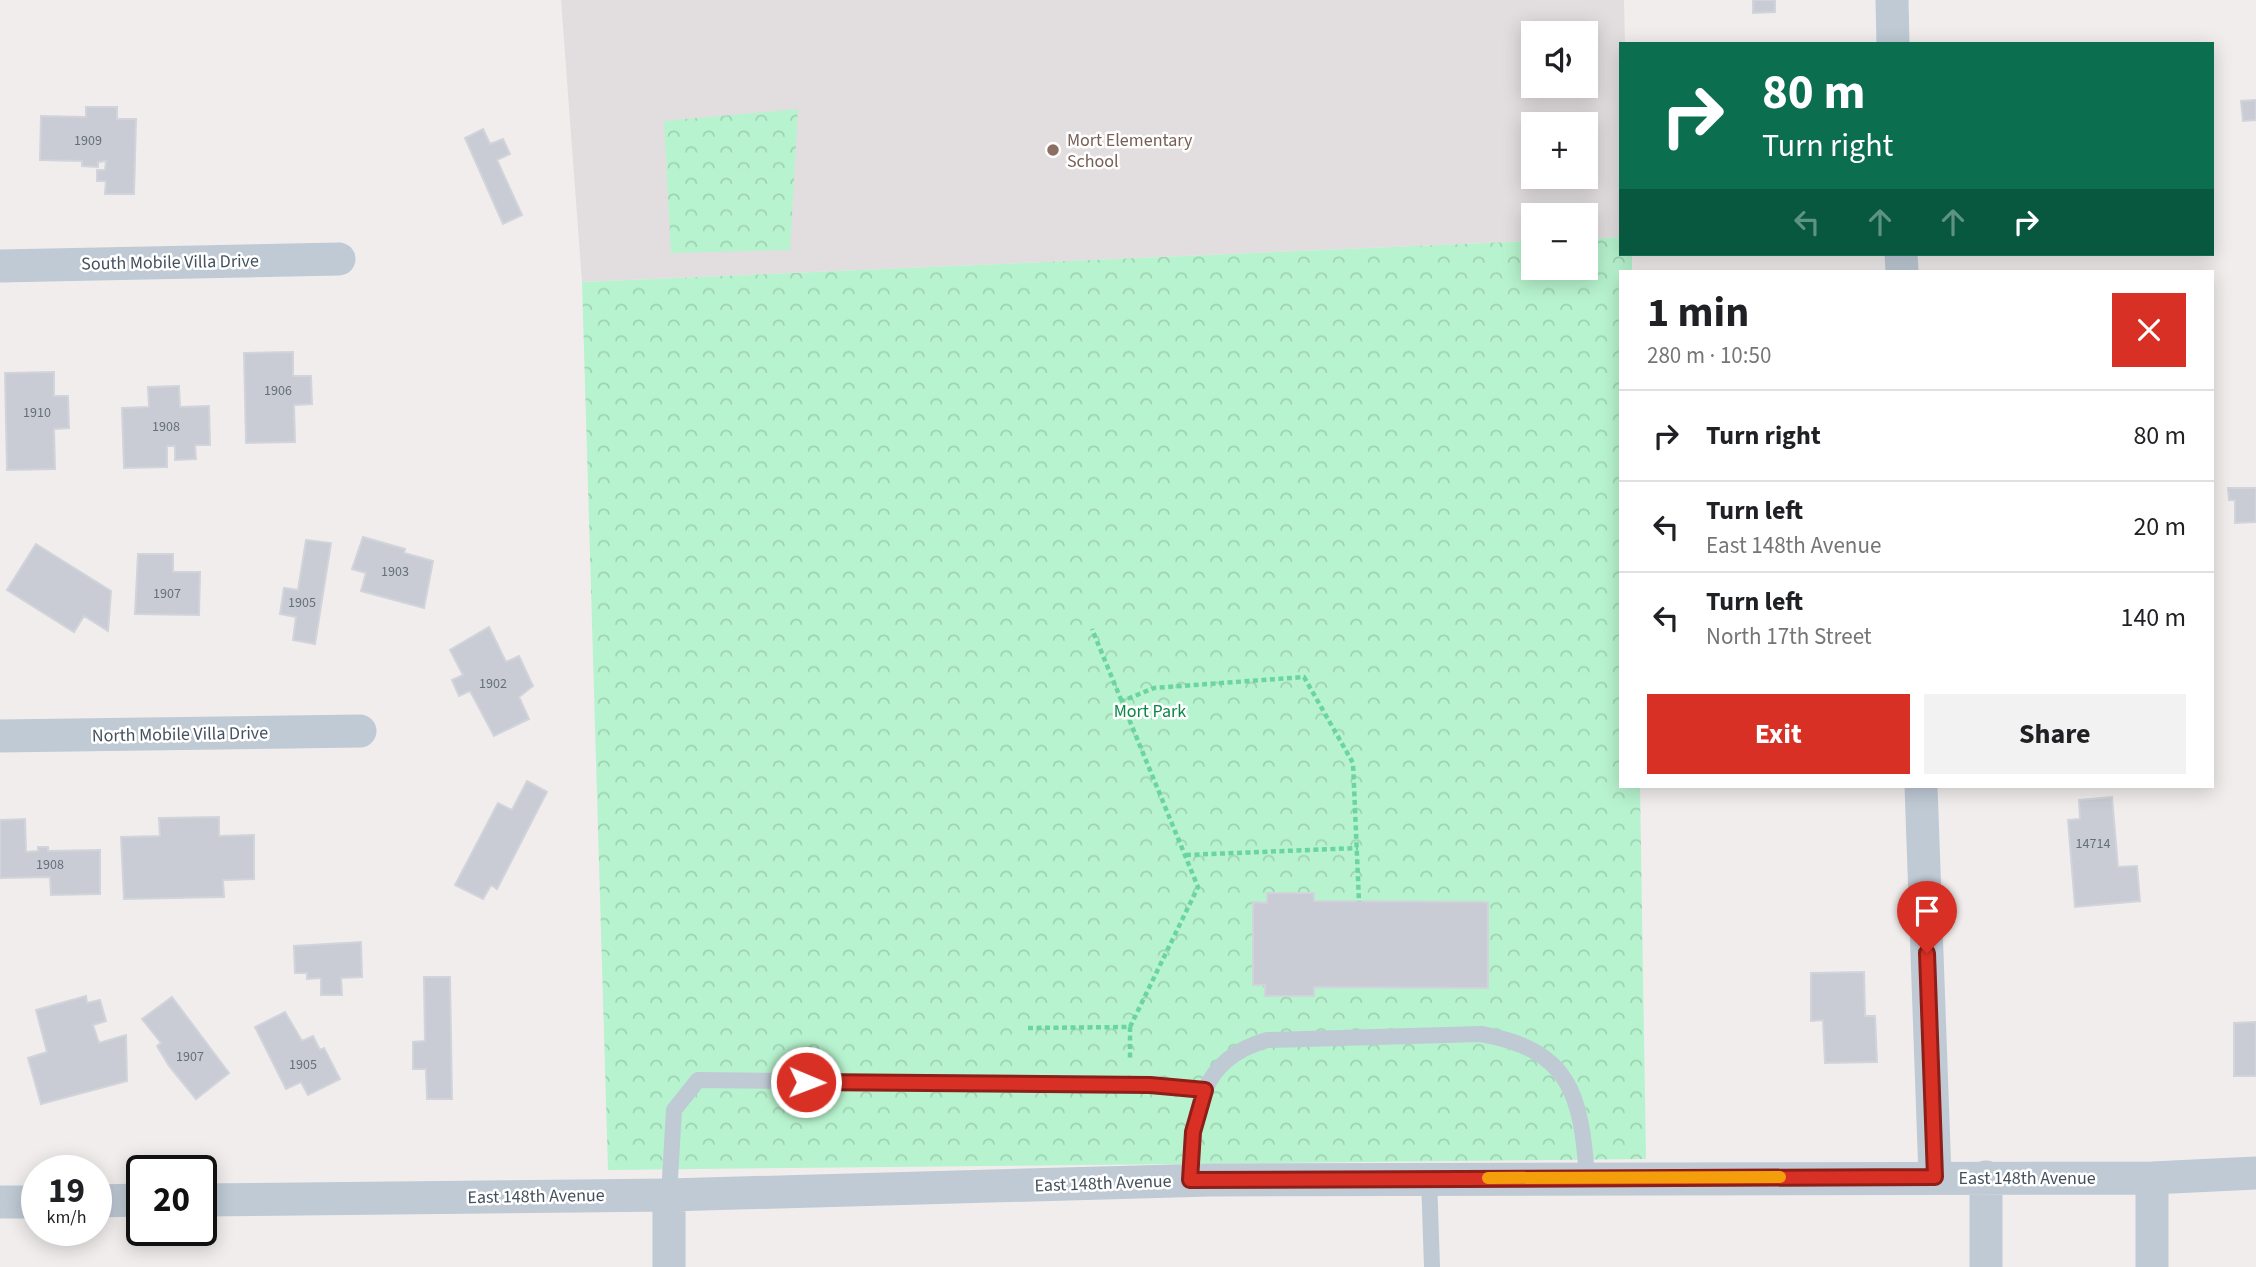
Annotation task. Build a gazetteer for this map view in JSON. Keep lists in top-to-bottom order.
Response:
{
  "streets": {
    "street": ["South Mobile Villa Drive", "North Mobile Villa Drive", "East 148th Avenue"]
  },
  "parks": ["Mort Park"],
  "places": ["Mort Elementary School"],
  "house_numbers": [
    "1909",
    "1906",
    "1910",
    "1908",
    "1903",
    "1907",
    "1905",
    "1902",
    "14714",
    "1908",
    "1907",
    "1905"
  ],
  "page": {
    "map_buttons": ["+", "−"],
    "turn": ["80 m", "Turn right"],
    "heading": ["1 min", "280 m · 10:50"],
    "list": [
      {
        "name": "Turn right",
        "value": "80 m"
      },
      {
        "name": "Turn left",
        "note": "East 148th Avenue",
        "value": "20 m"
      },
      {
        "name": "Turn left",
        "note": "North 17th Street",
        "value": "140 m"
      }
    ],
    "buttons": ["Exit", "Share"],
    "speed": "19 km/h",
    "limit": "20"
  }
}
